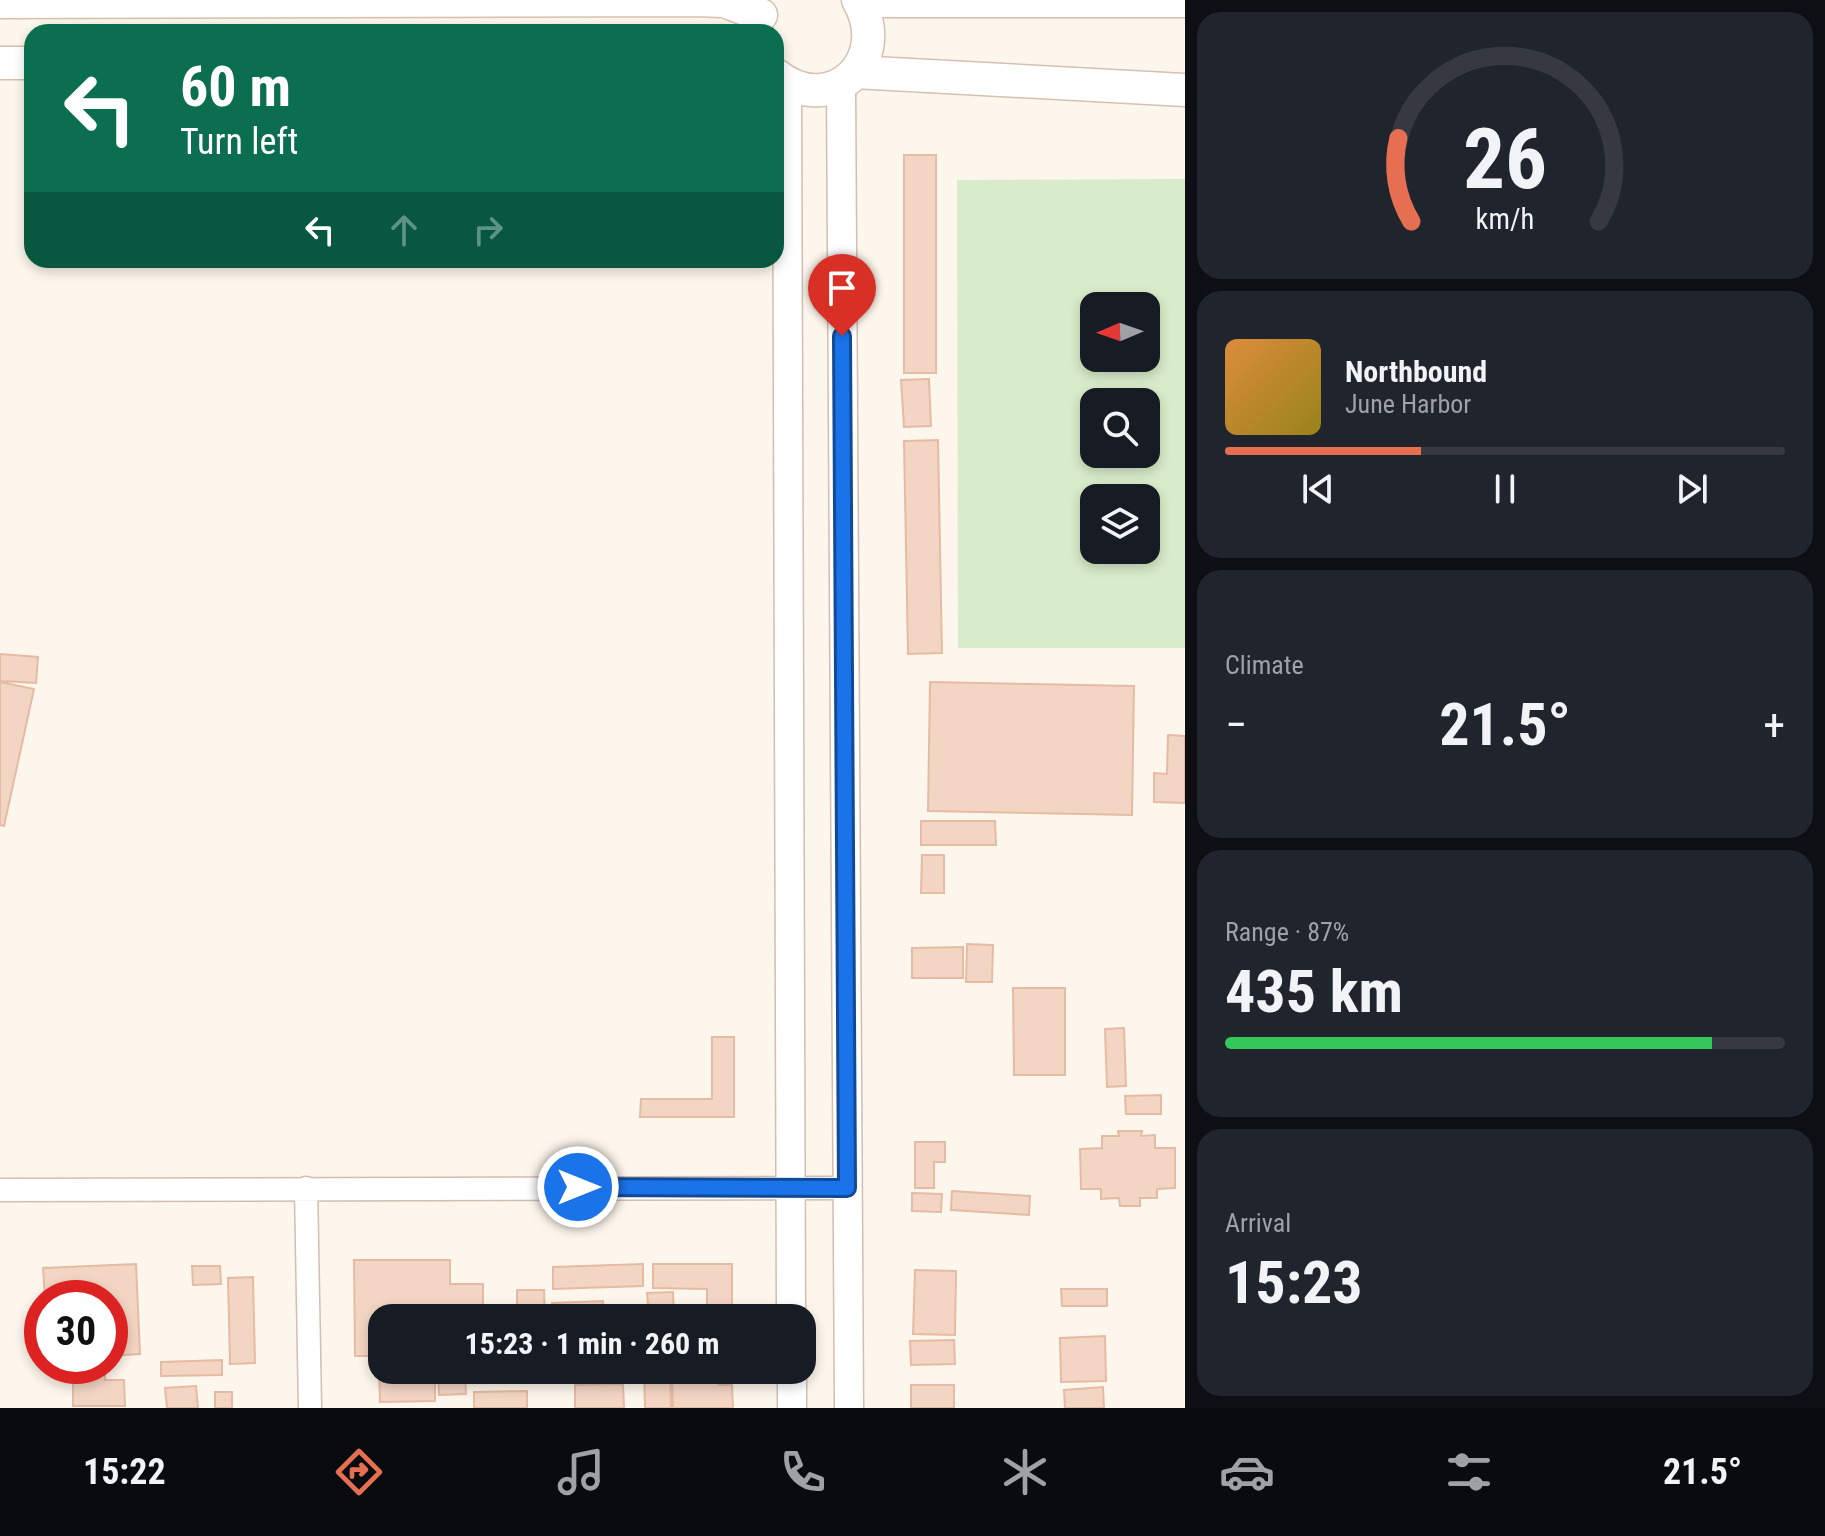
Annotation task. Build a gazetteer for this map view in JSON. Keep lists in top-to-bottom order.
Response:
{
  "north": "left",
  "page": {
    "turn": ["60 m", "Turn left"],
    "song": ["Northbound", "June Harbor"],
    "tile": [
      "Climate",
      ["Range · 87%", "435 km"],
      ["Arrival", "15:23"]
    ],
    "heat": ["−", "21.5°", "+"],
    "limit": "30",
    "trip": "15:23 · 1 min · 260 m",
    "tabs": ["15:22", "21.5°"],
    "gauge": ["26", "km/h"]
  }
}
